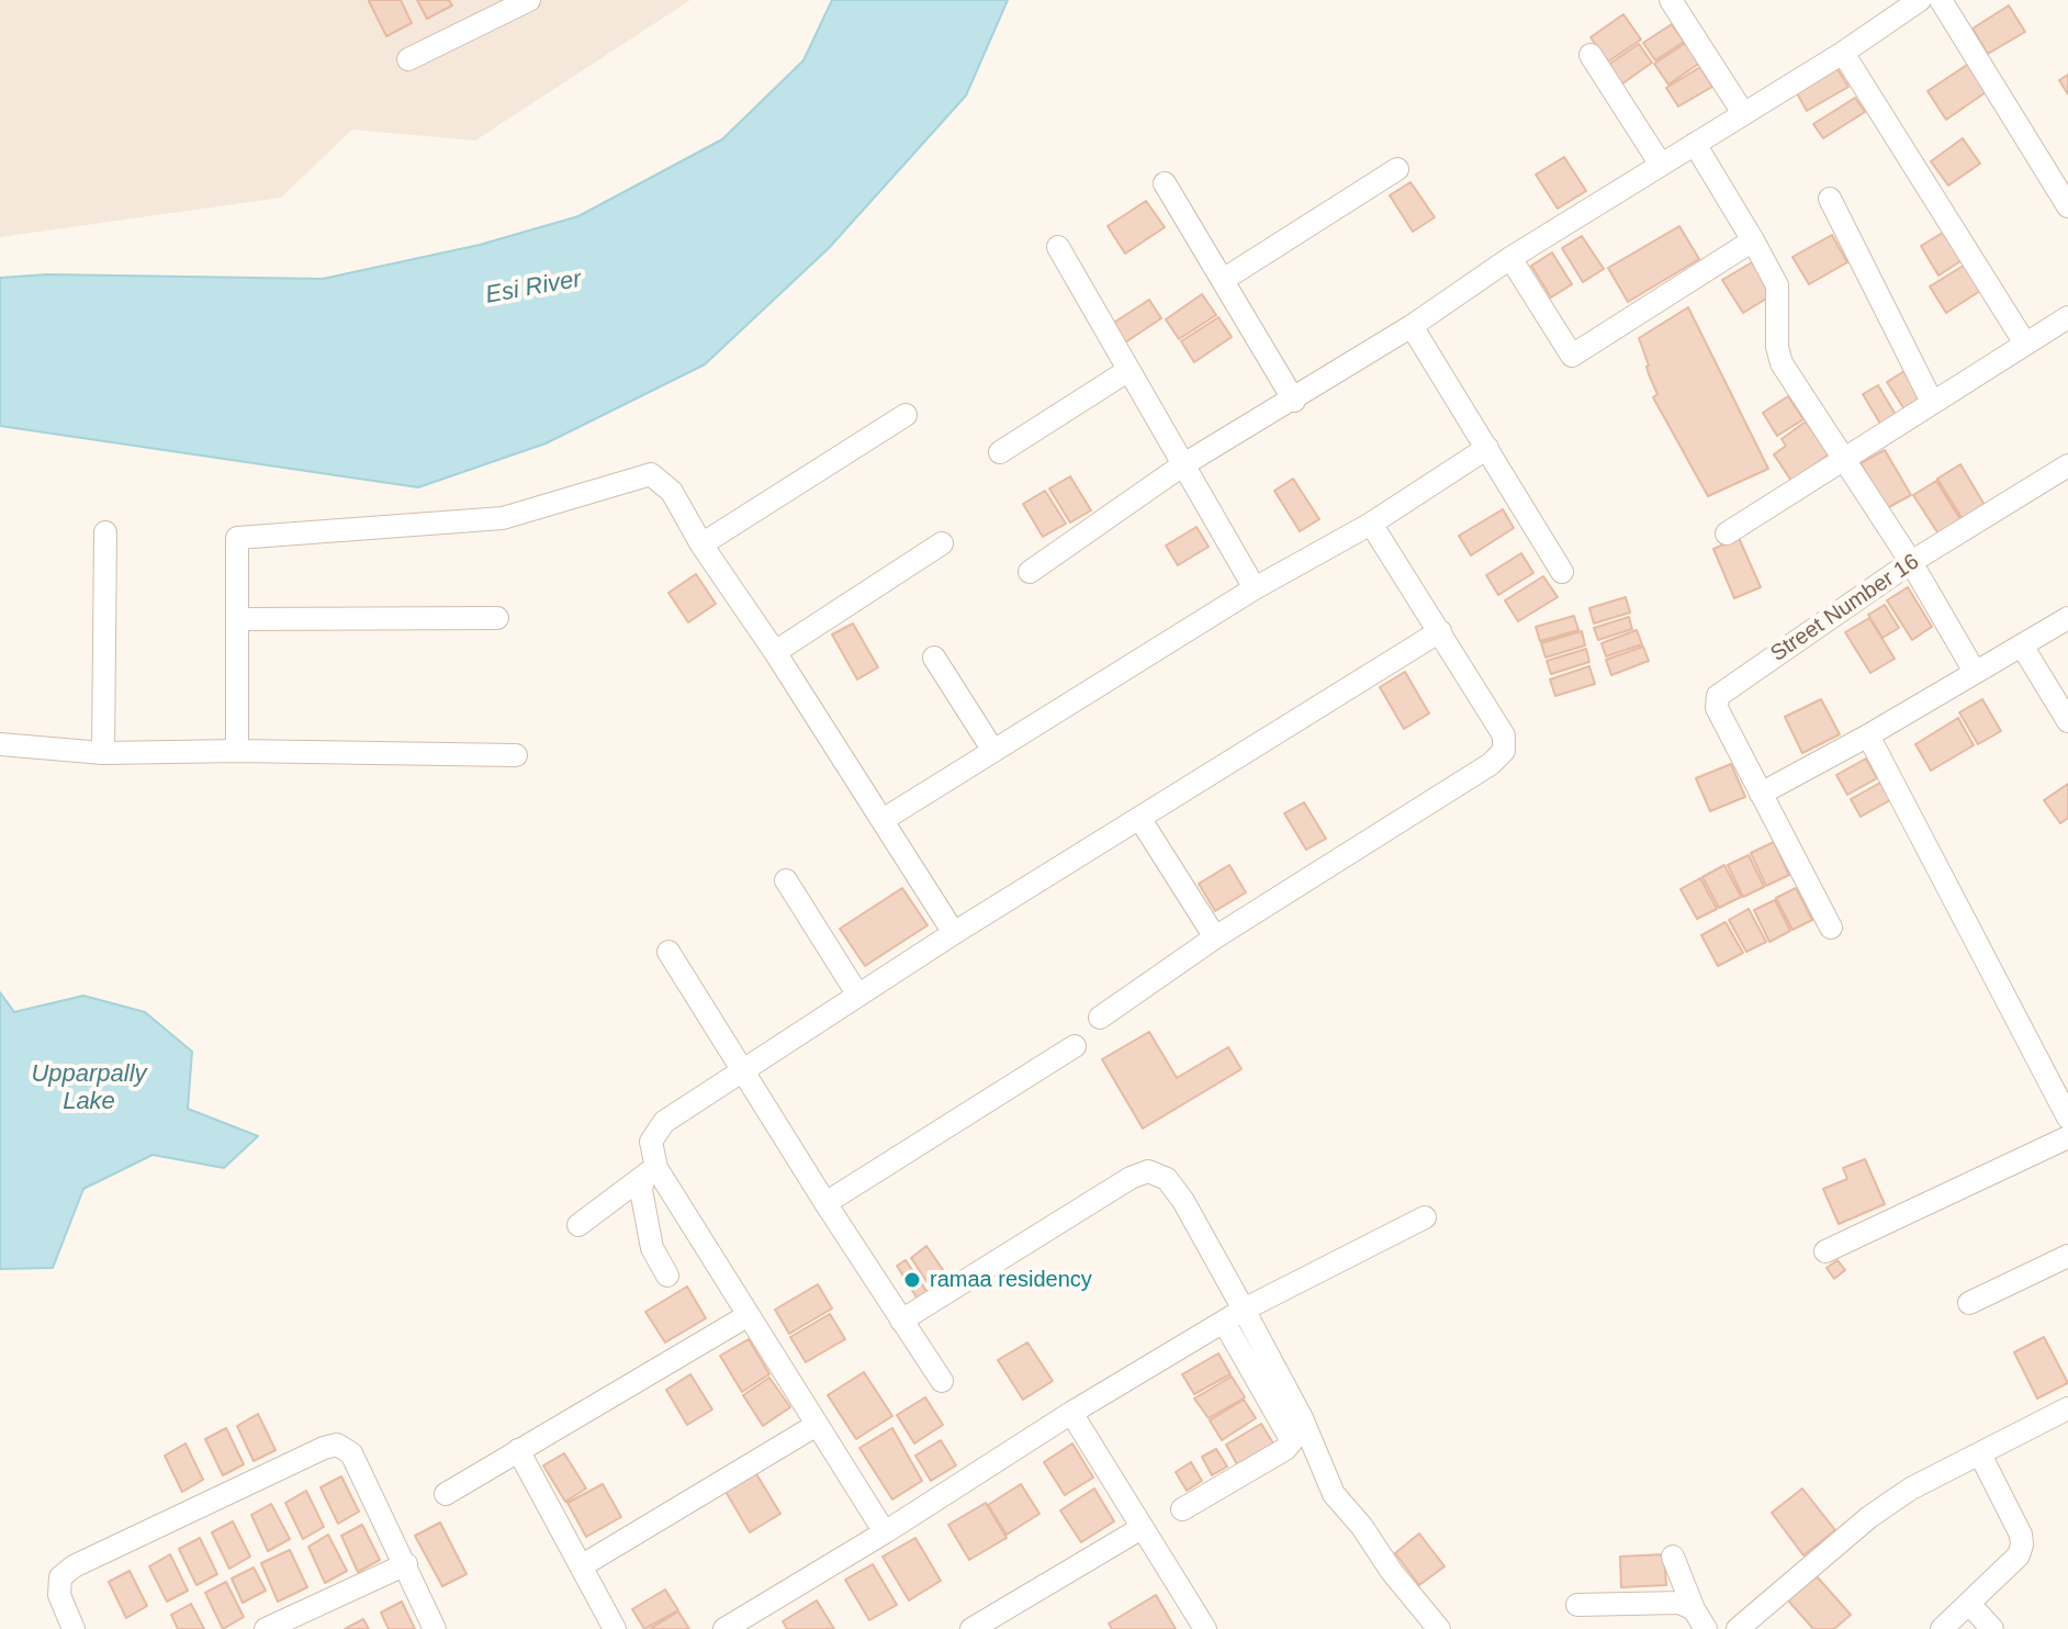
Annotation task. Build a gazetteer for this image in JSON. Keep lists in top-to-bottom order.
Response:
{
  "streets": {
    "street": ["Street Number 16"]
  },
  "water": ["Esi River", "Upparpally Lake"],
  "places": ["ramaa residency"]
}
